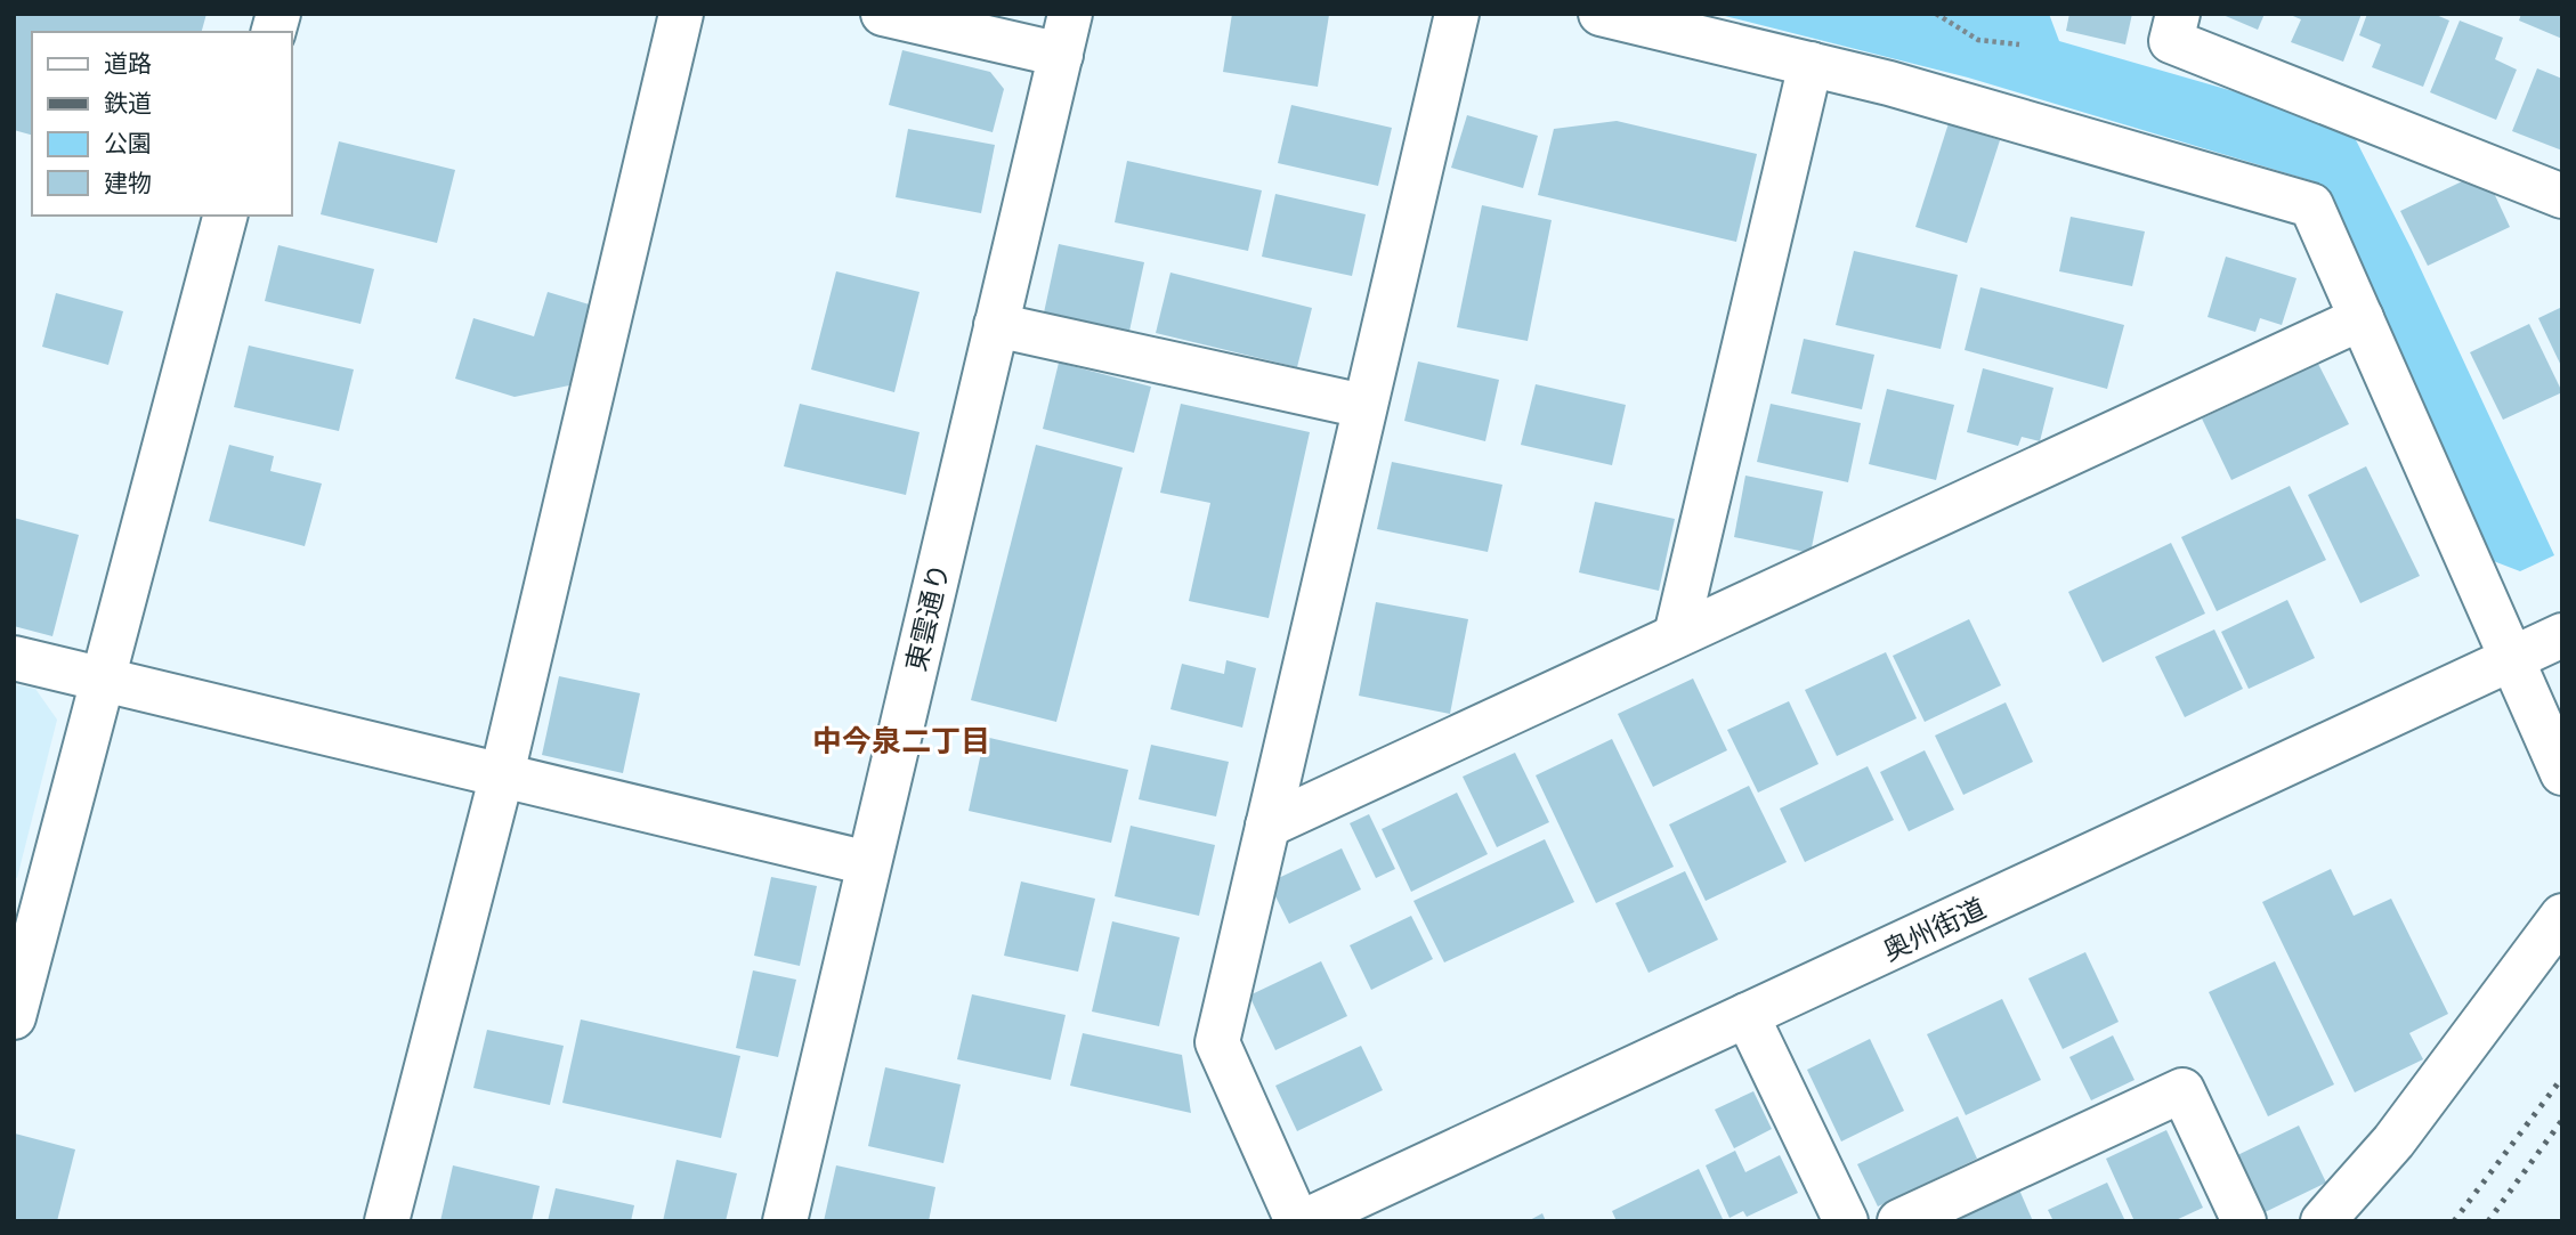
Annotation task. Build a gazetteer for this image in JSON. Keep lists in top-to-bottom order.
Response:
{
  "streets": {
    "street": ["東雲通り", "奥州街道"]
  },
  "districts": ["中今泉二丁目"],
  "legend": [
    "道路",
    "鉄道",
    "公園",
    "建物"
  ]
}
